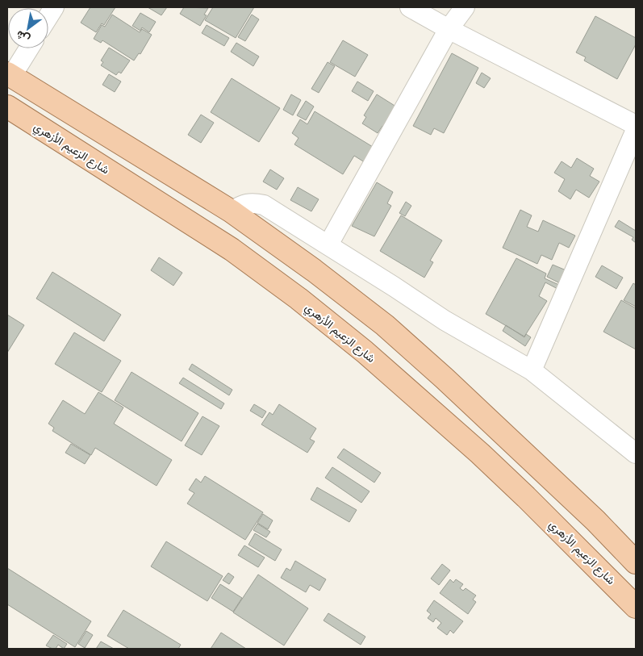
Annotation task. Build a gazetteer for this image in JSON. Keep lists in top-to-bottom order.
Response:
{
  "streets": {
    "main road": ["شارع الزعيم الأزهري"]
  },
  "north": "bottom left"
}
